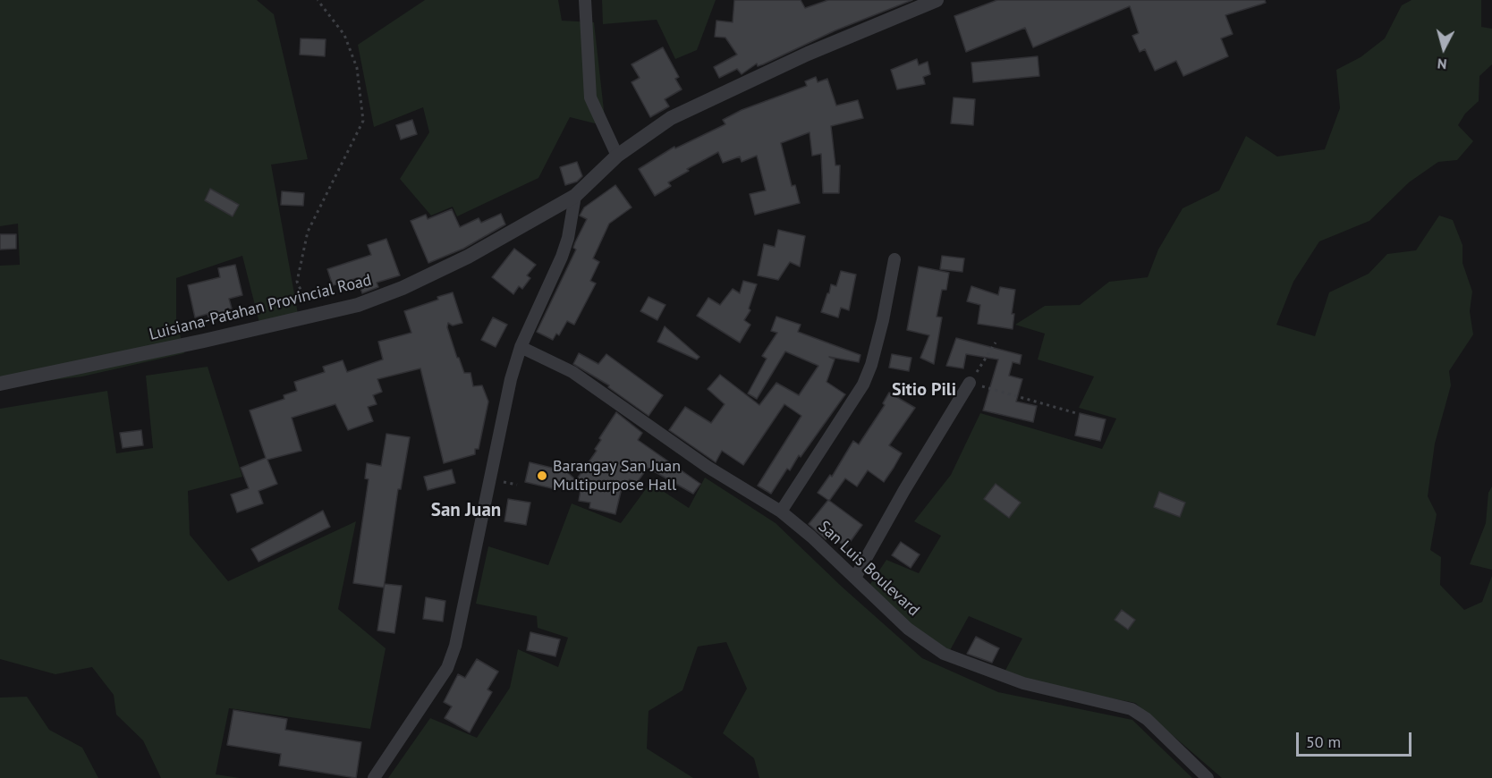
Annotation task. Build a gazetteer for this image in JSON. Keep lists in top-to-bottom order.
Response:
{
  "streets": {
    "street": ["Luisiana-Patahan Provincial Road", "San Luis Boulevard"]
  },
  "districts": ["Sitio Pili", "San Juan"],
  "places": ["Barangay San Juan Multipurpose Hall"],
  "scale_bar": "50 m",
  "north": "bottom"
}
